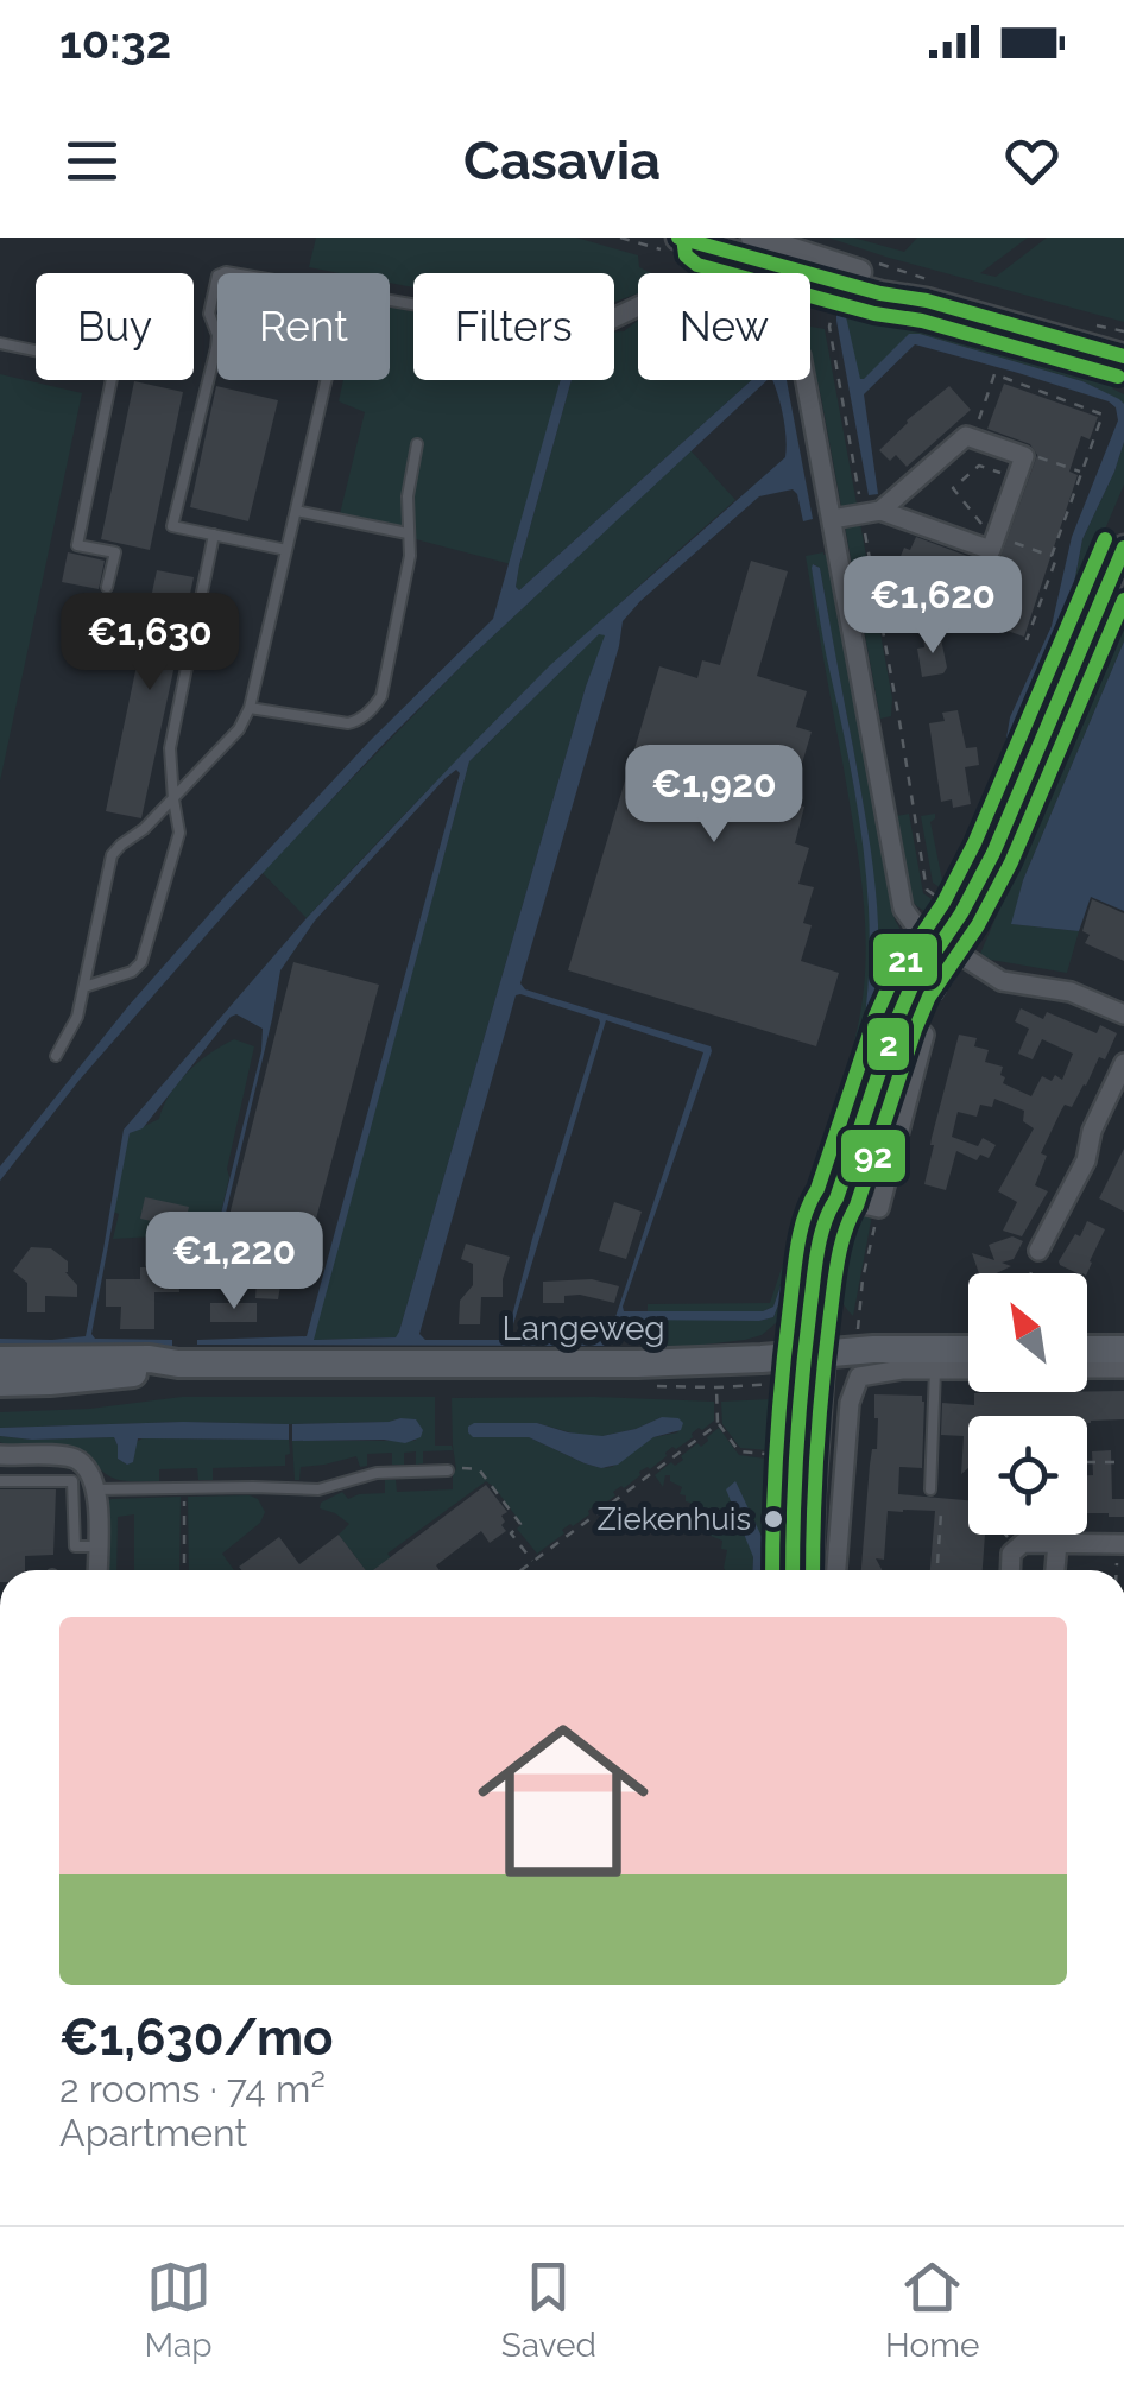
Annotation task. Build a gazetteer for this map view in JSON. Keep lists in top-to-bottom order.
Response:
{
  "streets": {
    "main road": ["Langeweg"]
  },
  "places": ["Ziekenhuis"],
  "lines": ["transit line 2", "transit line 92", "transit line 21"],
  "north": "top left",
  "page": {
    "status": "10:32",
    "header": "Casavia",
    "chip": [
      "Buy",
      "Rent",
      "Filters",
      "New"
    ],
    "price": [
      "€1,620",
      "€1,630",
      "€1,920",
      "€1,220"
    ],
    "list": [
      {
        "name": "€1,630/mo",
        "note": "2 rooms · 74 m² · Apartment"
      }
    ],
    "tabs": ["Map", "Saved", "Home"]
  }
}
